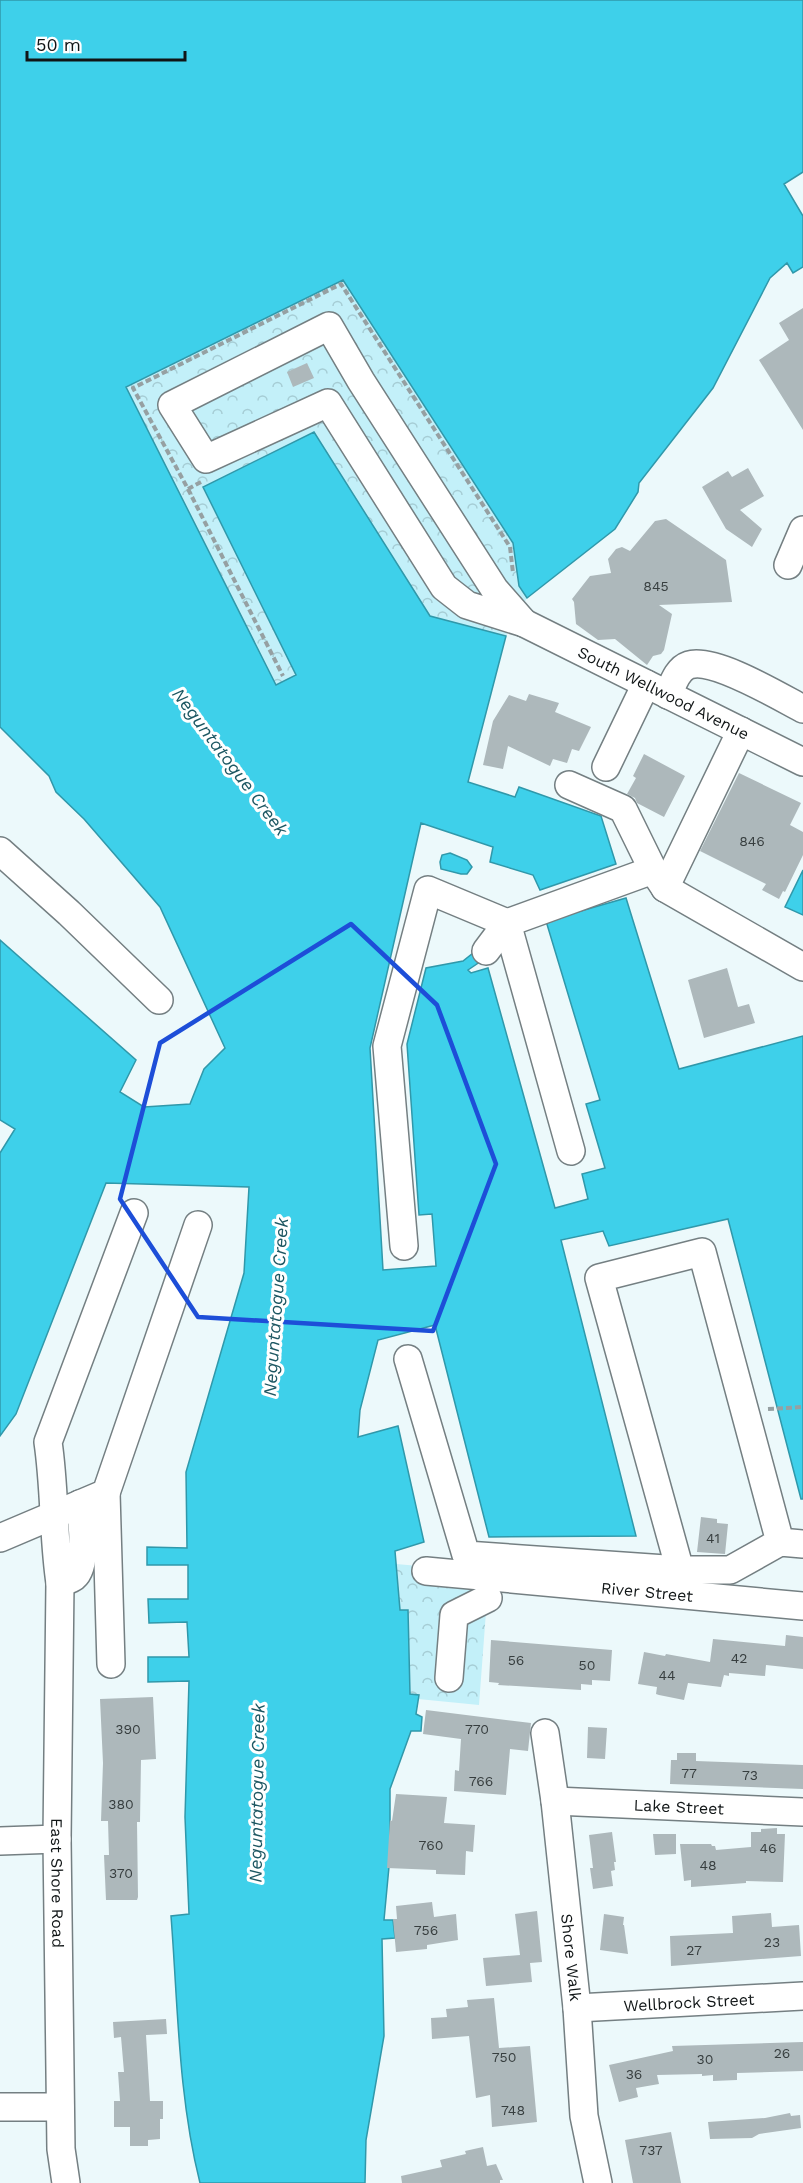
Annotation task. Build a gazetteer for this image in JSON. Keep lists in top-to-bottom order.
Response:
{
  "streets": {
    "street": [
      "South Wellwood Avenue",
      "River Street",
      "Lake Street",
      "East Shore Road",
      "Shore Walk",
      "Wellbrock Street"
    ]
  },
  "crossings": [
    ["Lake Street", "Shore Walk"],
    ["Shore Walk", "Wellbrock Street"]
  ],
  "water": ["Neguntatogue Creek"],
  "house_numbers": [
    "845",
    "846",
    "41",
    "42",
    "56",
    "50",
    "44",
    "390",
    "770",
    "77",
    "73",
    "766",
    "380",
    "760",
    "46",
    "48",
    "370",
    "756",
    "23",
    "27",
    "26",
    "750",
    "30",
    "36",
    "748",
    "737"
  ],
  "scale_bar": "50 m"
}
